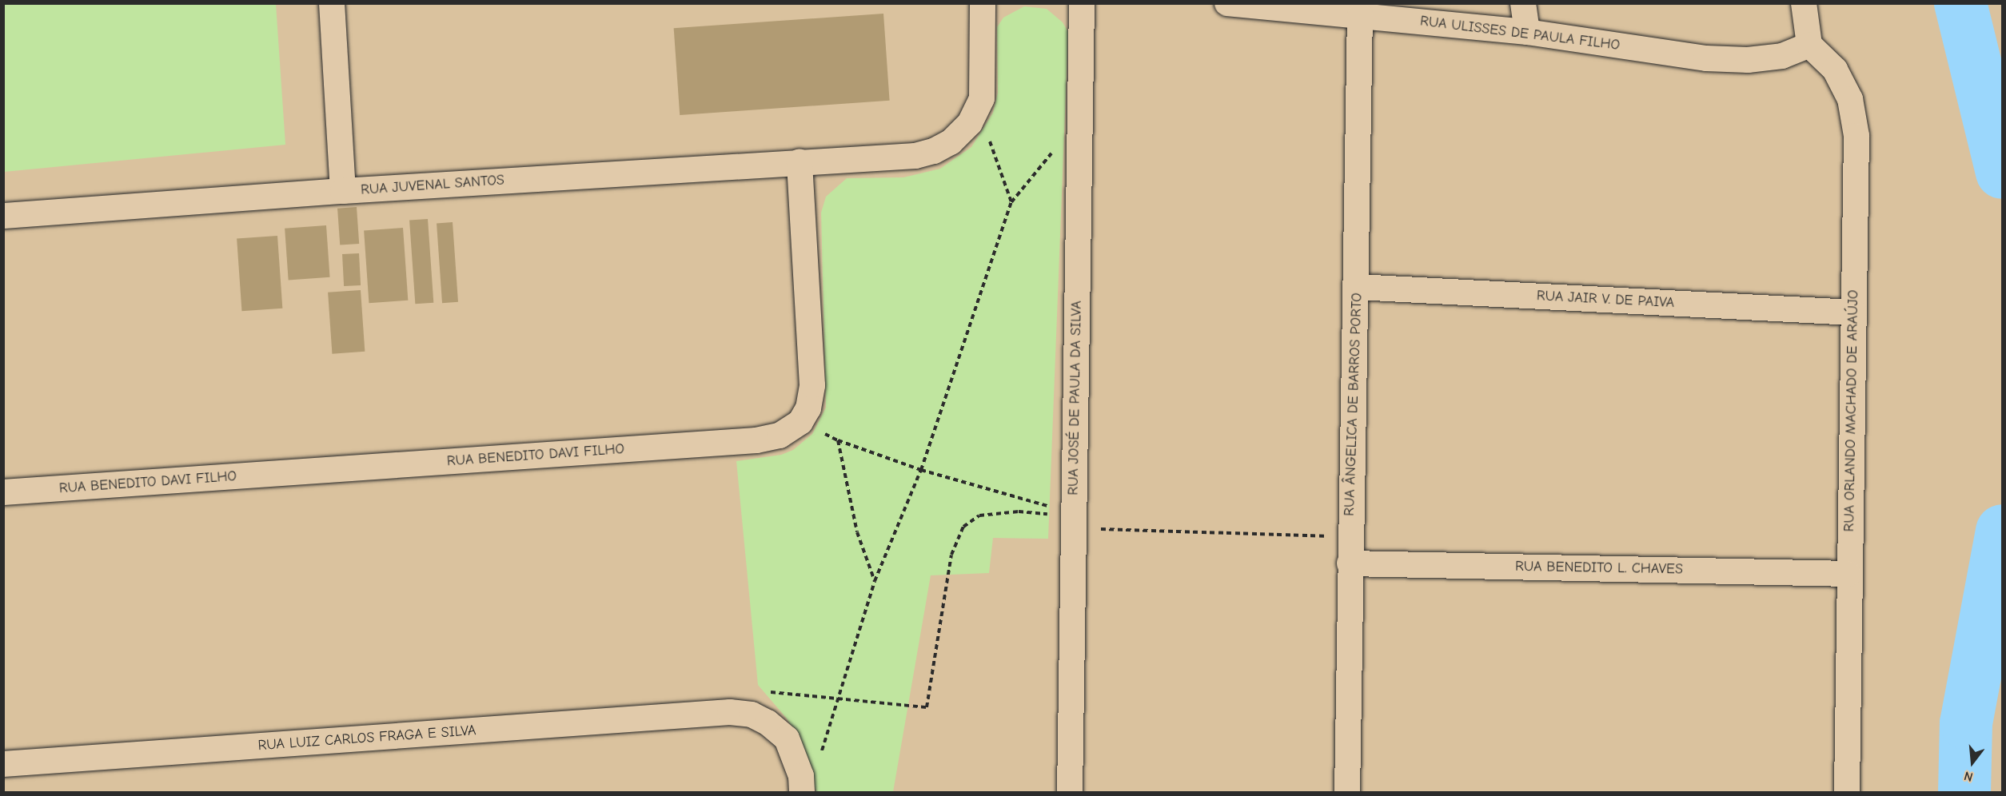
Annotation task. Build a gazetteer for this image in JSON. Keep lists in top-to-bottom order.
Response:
{
  "streets": {
    "street": [
      "RUA ULISSES DE PAULA FILHO",
      "RUA JUVENAL SANTOS",
      "RUA JAIR V. DE PAIVA",
      "RUA JOSÉ DE PAULA DA SILVA",
      "RUA ÂNGELICA DE BARROS PORTO",
      "RUA ORLANDO MACHADO DE ARAÚJO",
      "RUA BENEDITO DAVI FILHO",
      "RUA BENEDITO L. CHAVES",
      "RUA LUIZ CARLOS FRAGA E SILVA"
    ]
  },
  "crossings": [
    ["RUA ULISSES DE PAULA FILHO", "RUA ÂNGELICA DE BARROS PORTO"],
    ["RUA ULISSES DE PAULA FILHO", "RUA ORLANDO MACHADO DE ARAÚJO"],
    ["RUA JAIR V. DE PAIVA", "RUA ÂNGELICA DE BARROS PORTO"],
    ["RUA JAIR V. DE PAIVA", "RUA ORLANDO MACHADO DE ARAÚJO"],
    ["RUA ÂNGELICA DE BARROS PORTO", "RUA BENEDITO L. CHAVES"],
    ["RUA ORLANDO MACHADO DE ARAÚJO", "RUA BENEDITO L. CHAVES"]
  ],
  "north": "bottom"
}
